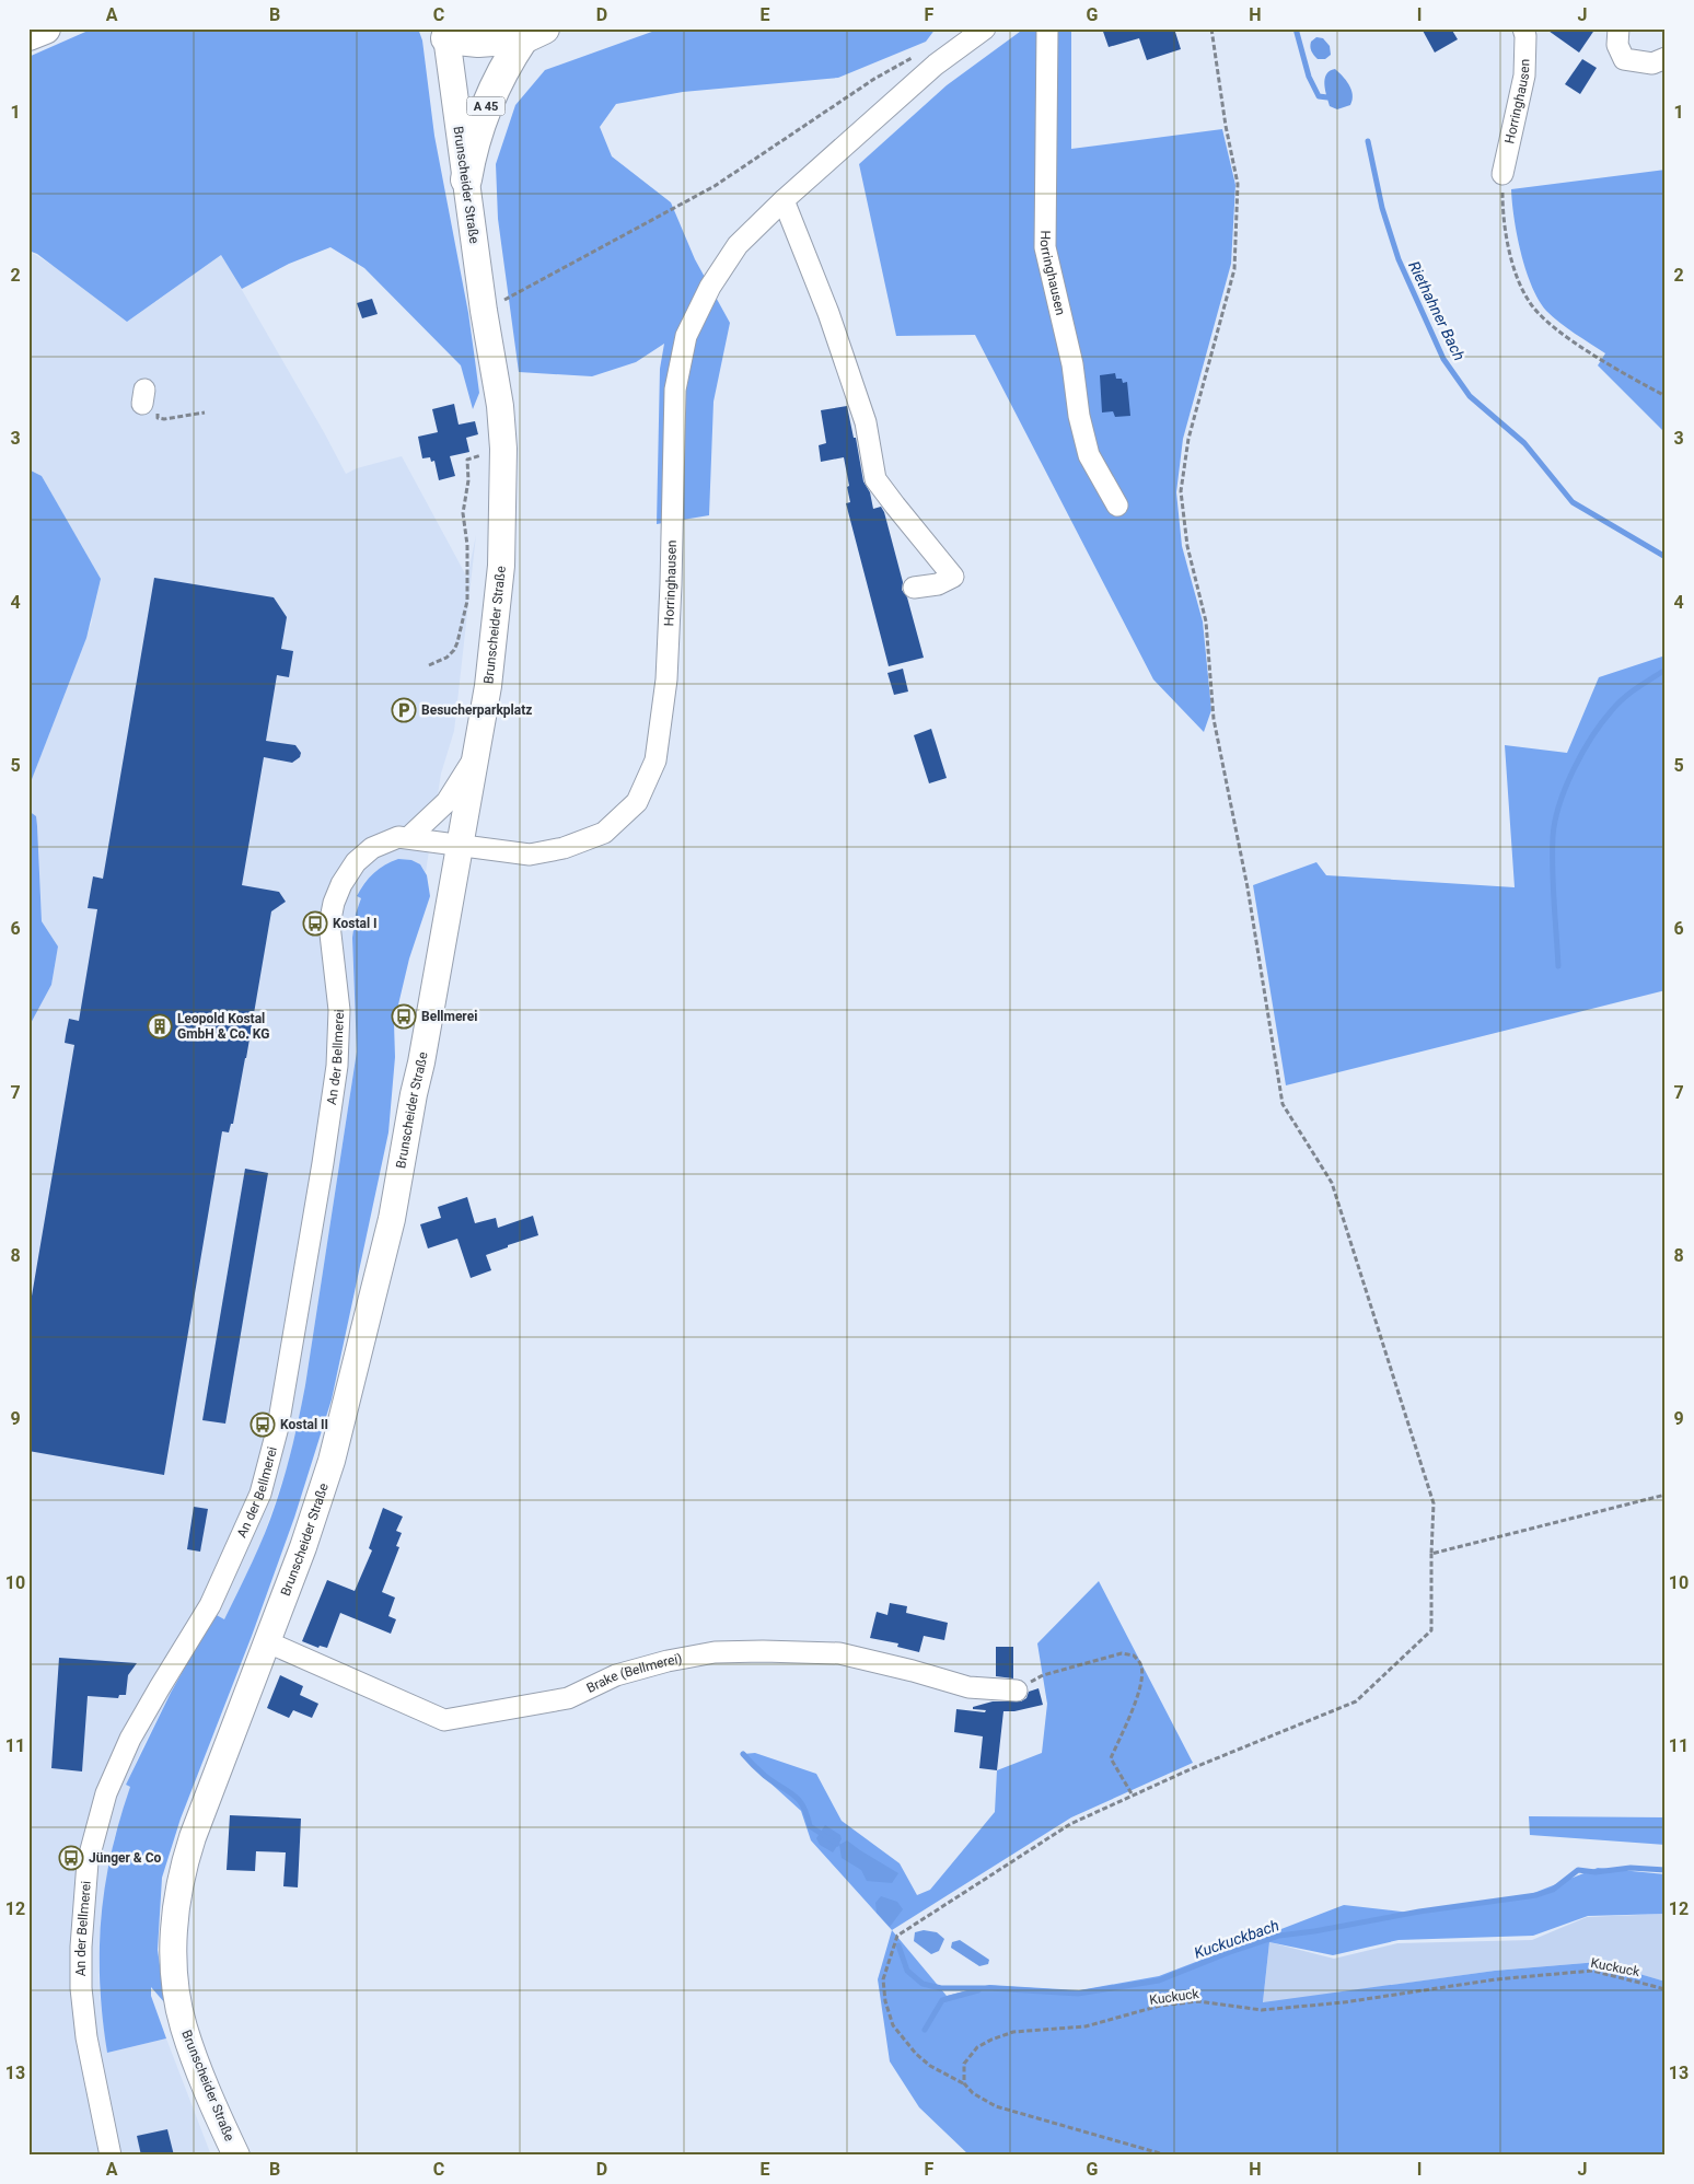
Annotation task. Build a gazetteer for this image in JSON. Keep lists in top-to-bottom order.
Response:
{
  "streets": {
    "highway": ["A 45"],
    "main road": ["Brunscheider Straße"],
    "street": ["Horringhausen", "An der Bellmerei", "Brake (Bellmerei)"],
    "path": ["Kuckuck"]
  },
  "crossings": [
    ["Horringhausen", "Brunscheider Straße"],
    ["Horringhausen", "An der Bellmerei"],
    ["A 45", "Brunscheider Straße"],
    ["Brunscheider Straße", "An der Bellmerei"],
    ["Brunscheider Straße", "Brake (Bellmerei)"]
  ],
  "water": ["Riethahner Bach", "Kuckuckbach"],
  "places": {
    "parking": ["Besucherparkplatz"],
    "bus stop": [
      "Kostal I",
      "Bellmerei",
      "Kostal II",
      "Jünger & Co"
    ],
    "building": ["Leopold Kostal GmbH & Co. KG"]
  },
  "grid": {
    "columns": [
      "A",
      "B",
      "C",
      "D",
      "E",
      "F",
      "G",
      "H",
      "I",
      "J"
    ],
    "rows": [
      "1",
      "2",
      "3",
      "4",
      "5",
      "6",
      "7",
      "8",
      "9",
      "10",
      "11",
      "12",
      "13"
    ]
  }
}
